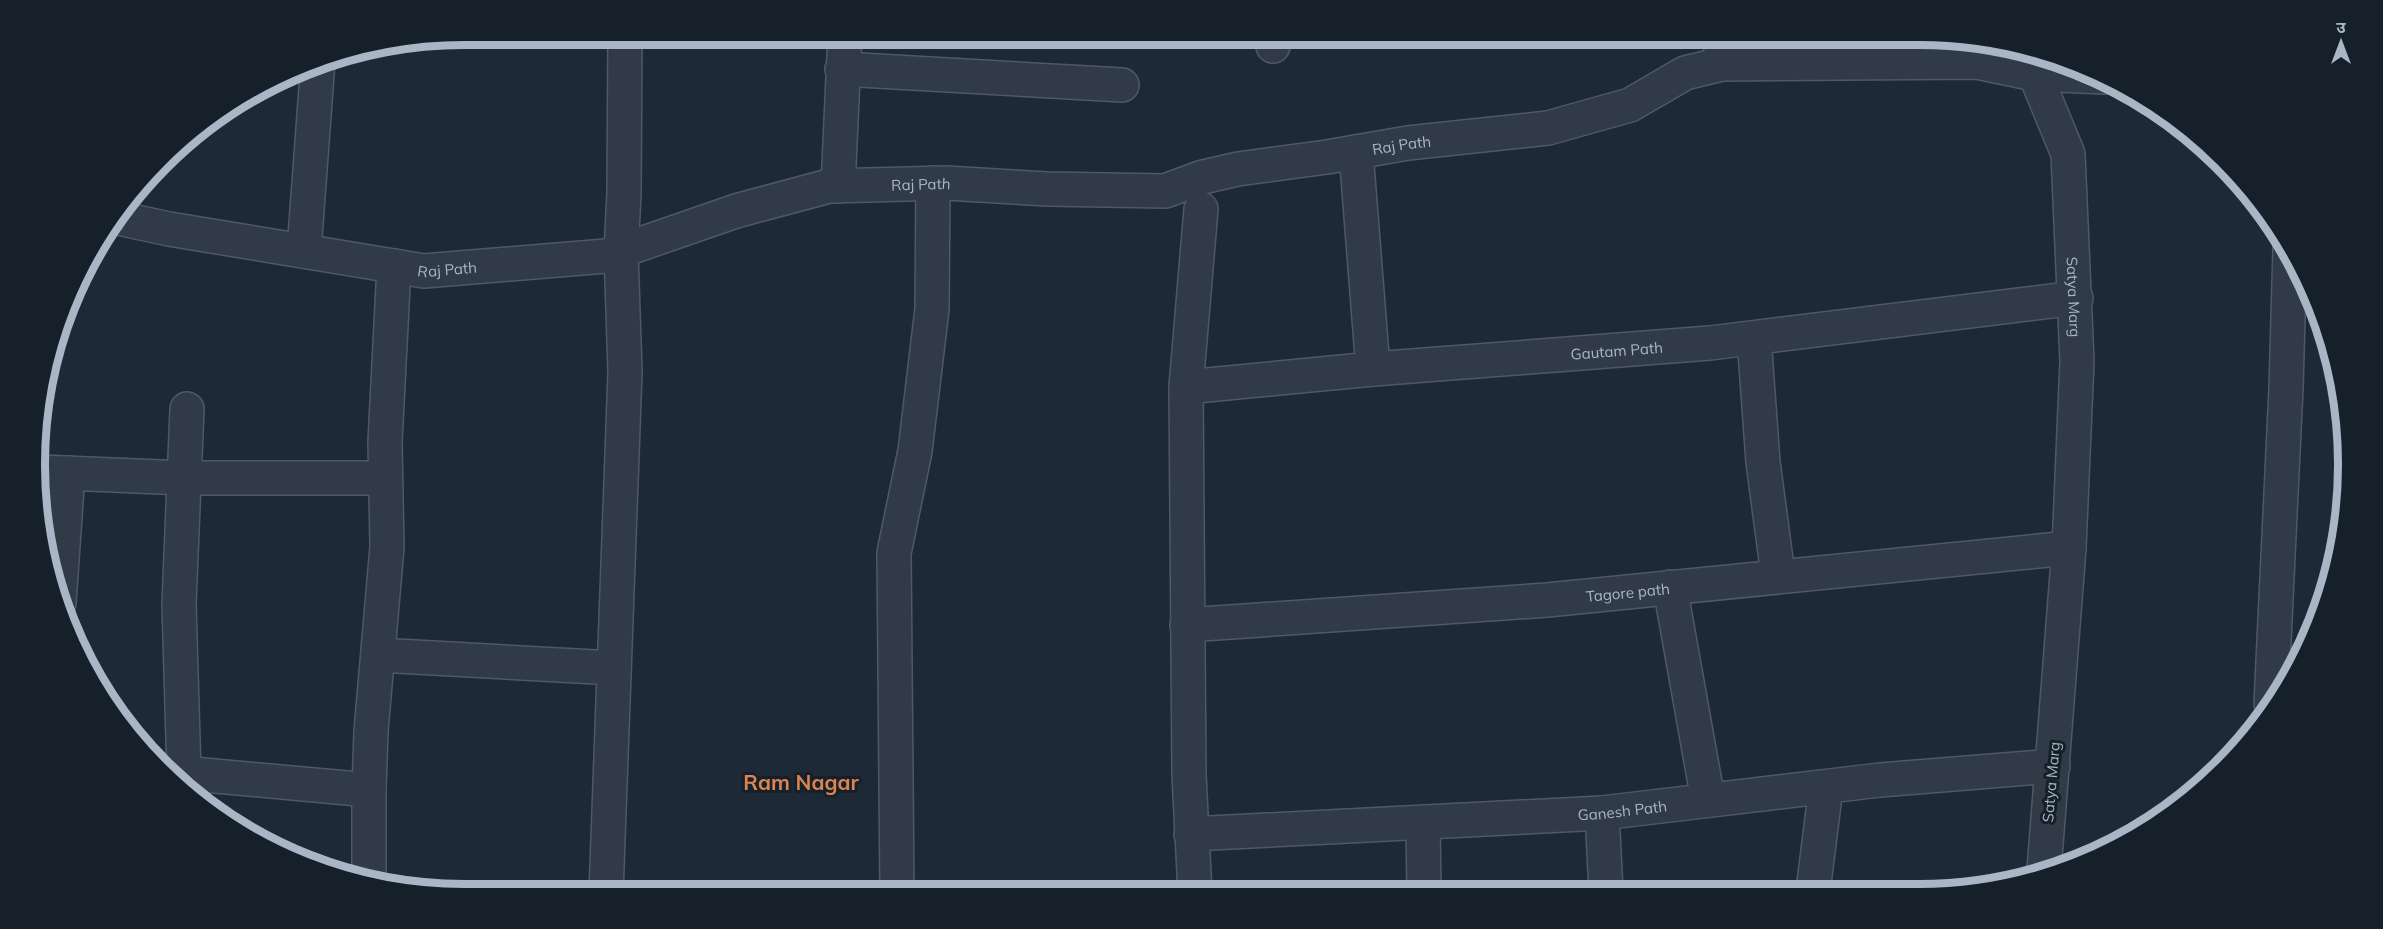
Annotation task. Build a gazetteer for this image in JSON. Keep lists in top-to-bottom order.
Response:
{
  "streets": {
    "street": [
      "Raj Path",
      "Satya Marg",
      "Gautam Path",
      "Tagore path",
      "Ganesh Path"
    ]
  },
  "crossings": [
    ["Satya Marg", "Gautam Path"],
    ["Satya Marg", "Tagore path"],
    ["Satya Marg", "Ganesh Path"]
  ],
  "districts": ["Ram Nagar"],
  "north": "top"
}
